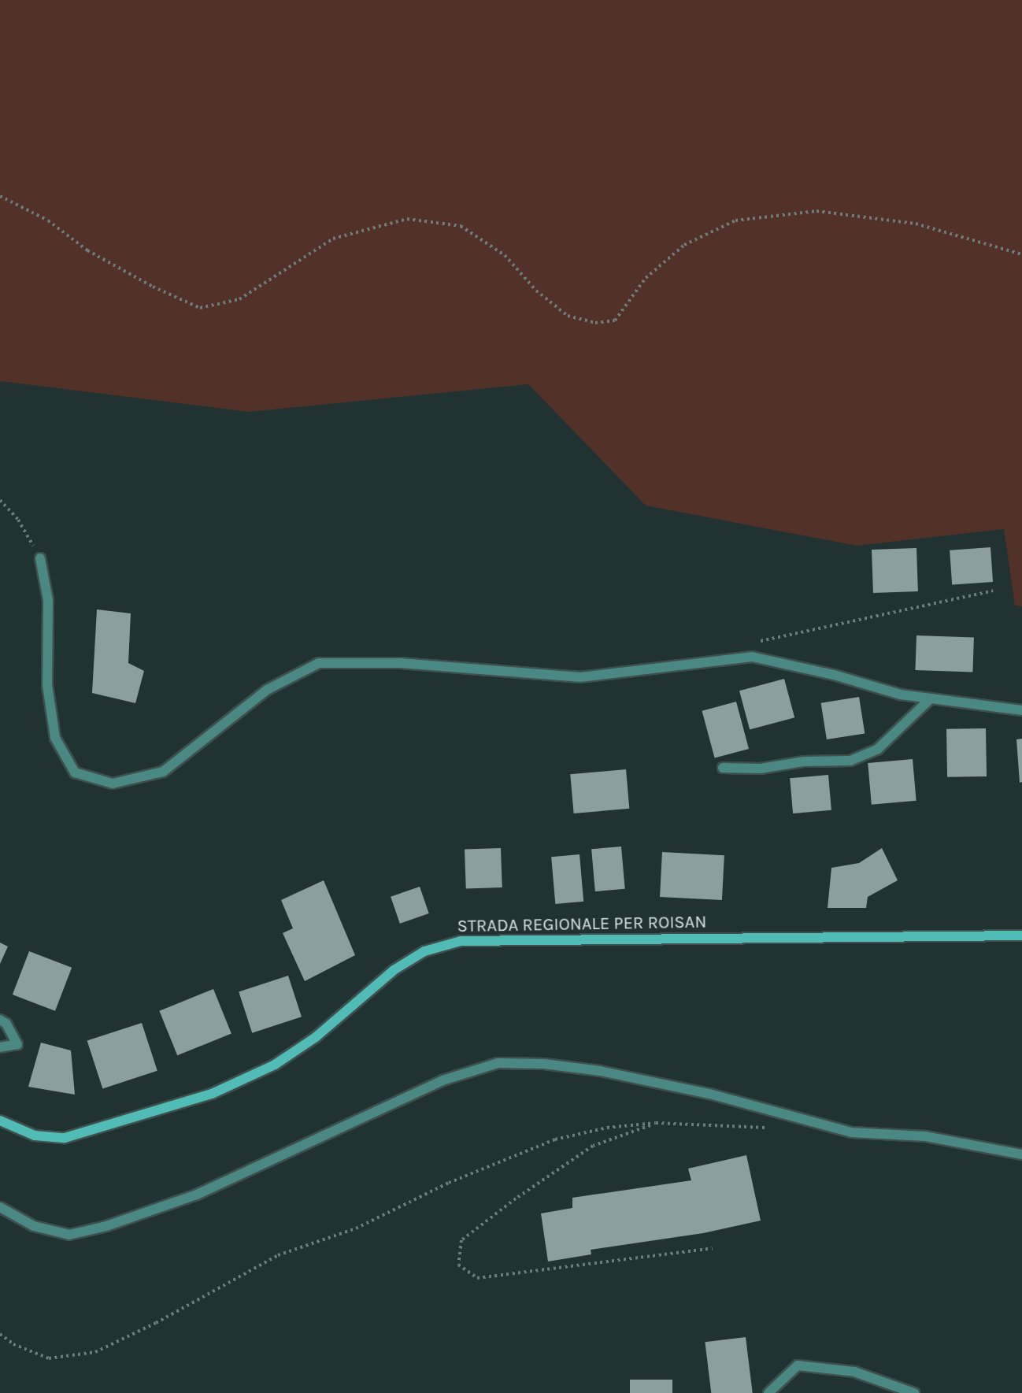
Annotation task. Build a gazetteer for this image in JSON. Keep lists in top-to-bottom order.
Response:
{
  "streets": {
    "main road": ["STRADA REGIONALE PER ROISAN"]
  }
}
